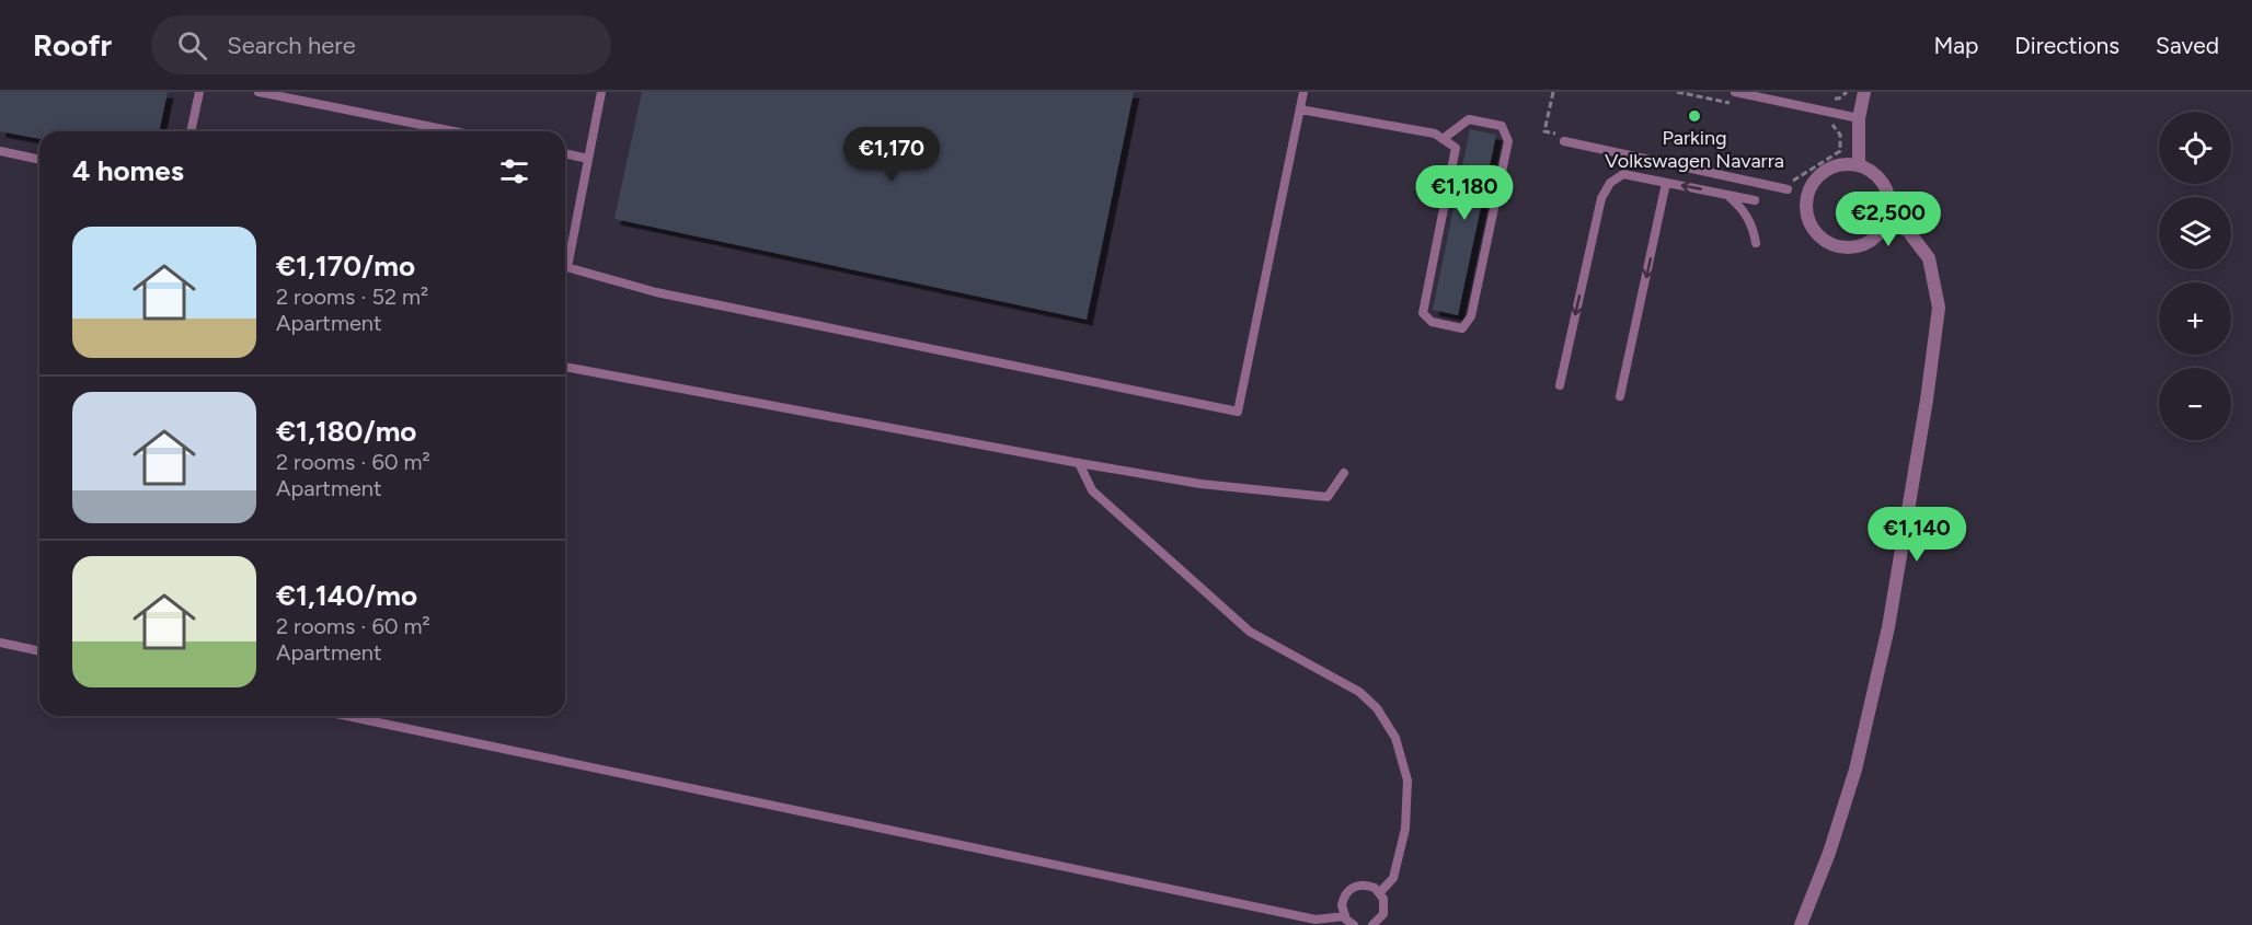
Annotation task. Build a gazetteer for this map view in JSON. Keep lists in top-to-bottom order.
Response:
{
  "places": ["Parking Volkswagen Navarra"],
  "page": {
    "header": "Roofr",
    "search": "Search here",
    "nav": ["Map", "Directions", "Saved"],
    "map_buttons": ["+", "−"],
    "price": [
      "€1,170",
      "€1,180",
      "€2,500",
      "€1,140"
    ],
    "heading": "4 homes",
    "list": [
      {
        "name": "€1,170/mo",
        "note": "2 rooms · 52 m² · Apartment"
      },
      {
        "name": "€1,180/mo",
        "note": "2 rooms · 60 m² · Apartment"
      },
      {
        "name": "€1,140/mo",
        "note": "2 rooms · 60 m² · Apartment"
      }
    ]
  }
}
